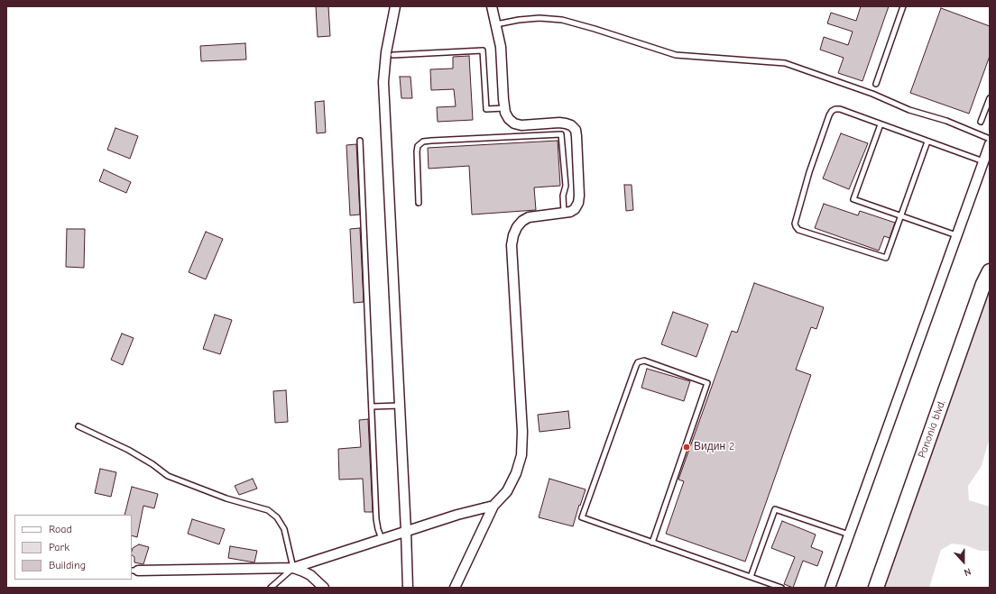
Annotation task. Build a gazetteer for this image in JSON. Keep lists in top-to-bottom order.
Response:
{
  "streets": {
    "main road": ["Panonia blvd."]
  },
  "places": ["Видин 2"],
  "legend": ["Road", "Park", "Building"],
  "north": "bottom"
}
